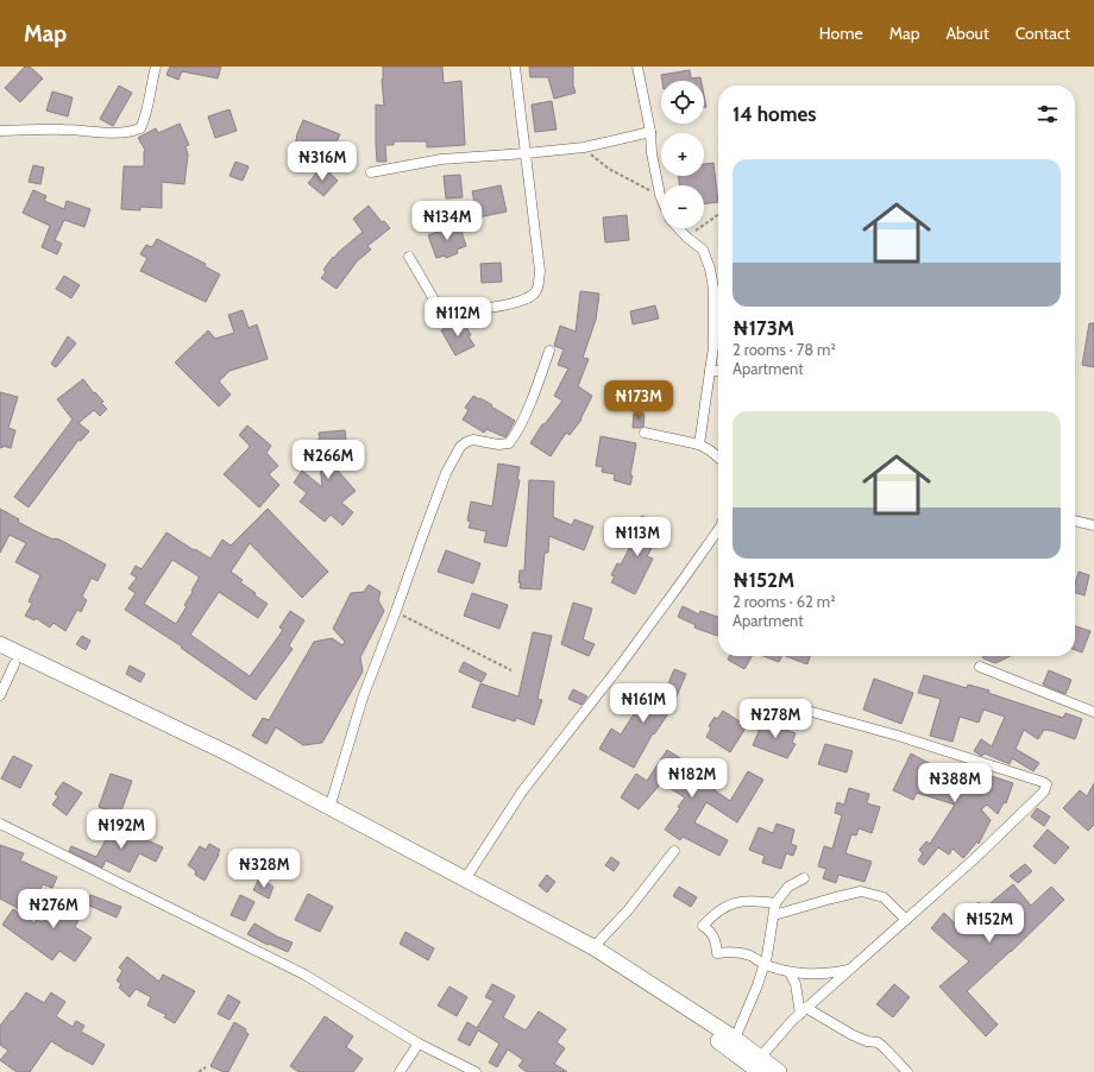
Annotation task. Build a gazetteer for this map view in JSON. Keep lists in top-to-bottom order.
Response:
{
  "page": {
    "header": "Map",
    "nav": [
      "Home",
      "Map",
      "About",
      "Contact"
    ],
    "map_buttons": ["+", "−"],
    "heading": "14 homes",
    "price": [
      "₦316M",
      "₦134M",
      "₦112M",
      "₦173M",
      "₦266M",
      "₦113M",
      "₦161M",
      "₦278M",
      "₦182M",
      "₦388M",
      "₦192M",
      "₦328M",
      "₦276M",
      "₦152M"
    ],
    "list": [
      {
        "name": "₦173M",
        "note": "2 rooms · 78 m² · Apartment"
      },
      {
        "name": "₦152M",
        "note": "2 rooms · 62 m² · Apartment"
      }
    ]
  }
}
